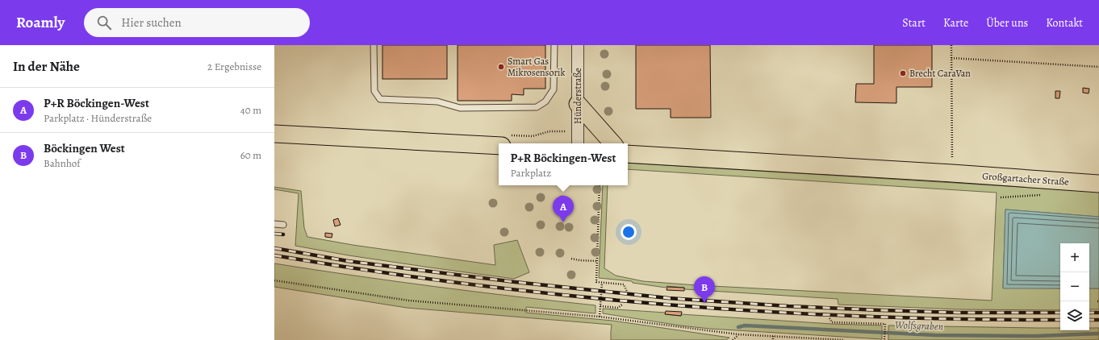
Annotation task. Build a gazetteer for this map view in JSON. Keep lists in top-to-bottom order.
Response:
{
  "streets": {
    "main road": ["Großgartacher Straße"],
    "street": ["Hünderstraße"]
  },
  "water": ["Wolfsgraben"],
  "places": ["Smart Gas Mikrosensorik", "Brecht CaraVan"],
  "page": {
    "header": "Roamly",
    "search": "Hier suchen",
    "nav": [
      "Start",
      "Karte",
      "Über uns",
      "Kontakt"
    ],
    "heading": ["In der Nähe", "2 Ergebnisse"],
    "list": [
      {
        "mark": "A",
        "name": "P+R Böckingen-West",
        "note": "Parkplatz · Hünderstraße",
        "value": "40 m"
      },
      {
        "mark": "B",
        "name": "Böckingen West",
        "note": "Bahnhof",
        "value": "60 m"
      }
    ],
    "popup": ["P+R Böckingen-West", "Parkplatz"],
    "pins": ["A", "B"],
    "map_buttons": ["+", "−"]
  }
}
